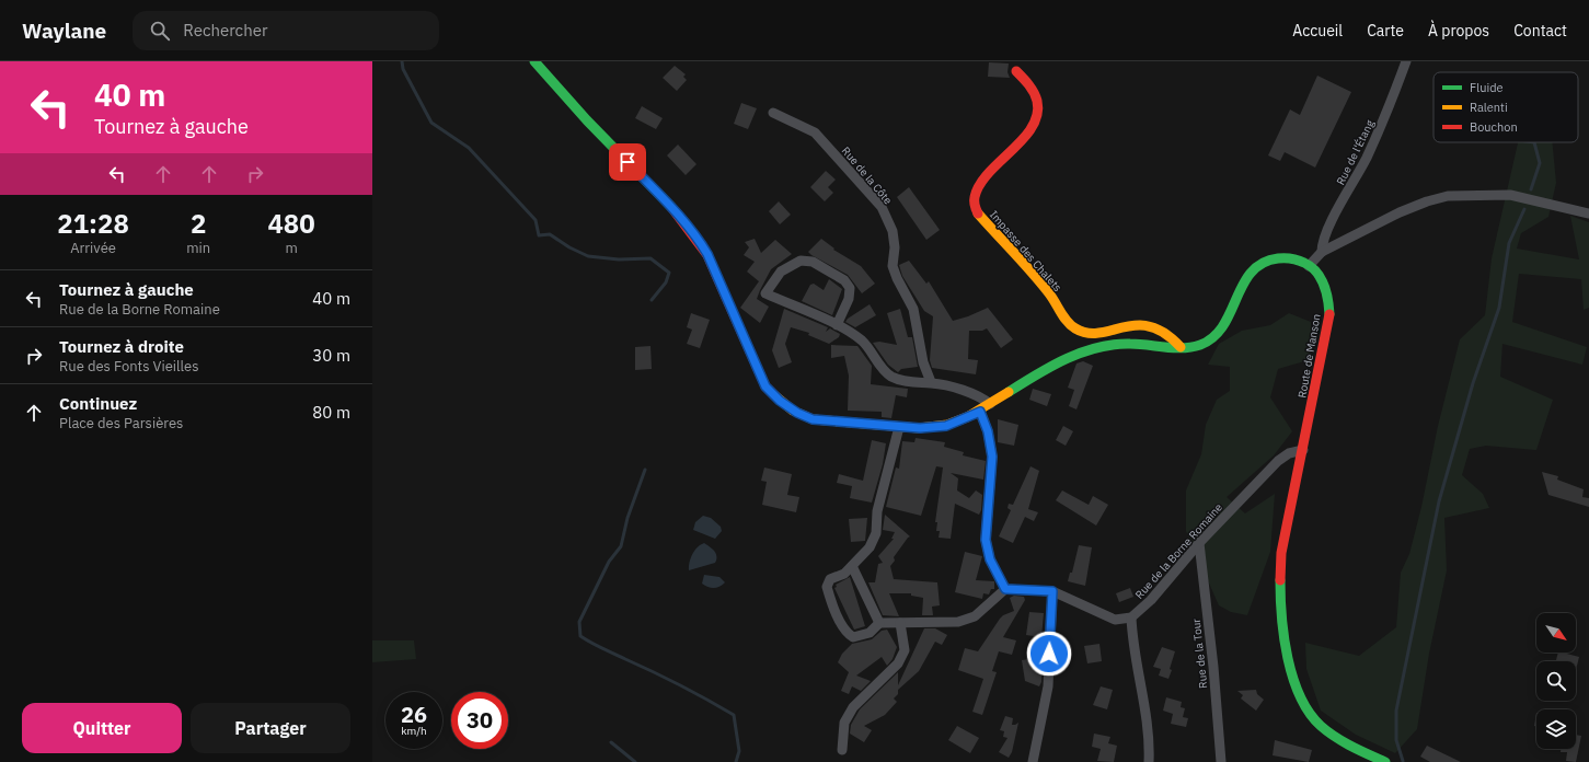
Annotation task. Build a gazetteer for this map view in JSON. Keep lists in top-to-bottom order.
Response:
{
  "streets": {
    "street": [
      "Rue de l'Étang",
      "Rue de la Côte",
      "Impasse des Chalets",
      "Route de Manson",
      "Rue de la Borne Romaine",
      "Rue de la Tour"
    ]
  },
  "crossings": [
    ["Impasse des Chalets", "Route de Manson"],
    ["Route de Manson", "Rue de la Borne Romaine"],
    ["Rue de la Borne Romaine", "Rue de la Tour"]
  ],
  "legend": ["Fluide", "Ralenti", "Bouchon"],
  "north": "bottom right",
  "page": {
    "header": "Waylane",
    "search": "Rechercher",
    "nav": [
      "Accueil",
      "Carte",
      "À propos",
      "Contact"
    ],
    "turn": ["40 m", "Tournez à gauche"],
    "eta": [
      "21:28",
      "Arrivée",
      "2",
      "min",
      "480",
      "m"
    ],
    "list": [
      {
        "name": "Tournez à gauche",
        "note": "Rue de la Borne Romaine",
        "value": "40 m"
      },
      {
        "name": "Tournez à droite",
        "note": "Rue des Fonts Vieilles",
        "value": "30 m"
      },
      {
        "name": "Continuez",
        "note": "Place des Parsières",
        "value": "80 m"
      }
    ],
    "speed": "26 km/h",
    "limit": "30",
    "buttons": ["Quitter", "Partager"]
  }
}
